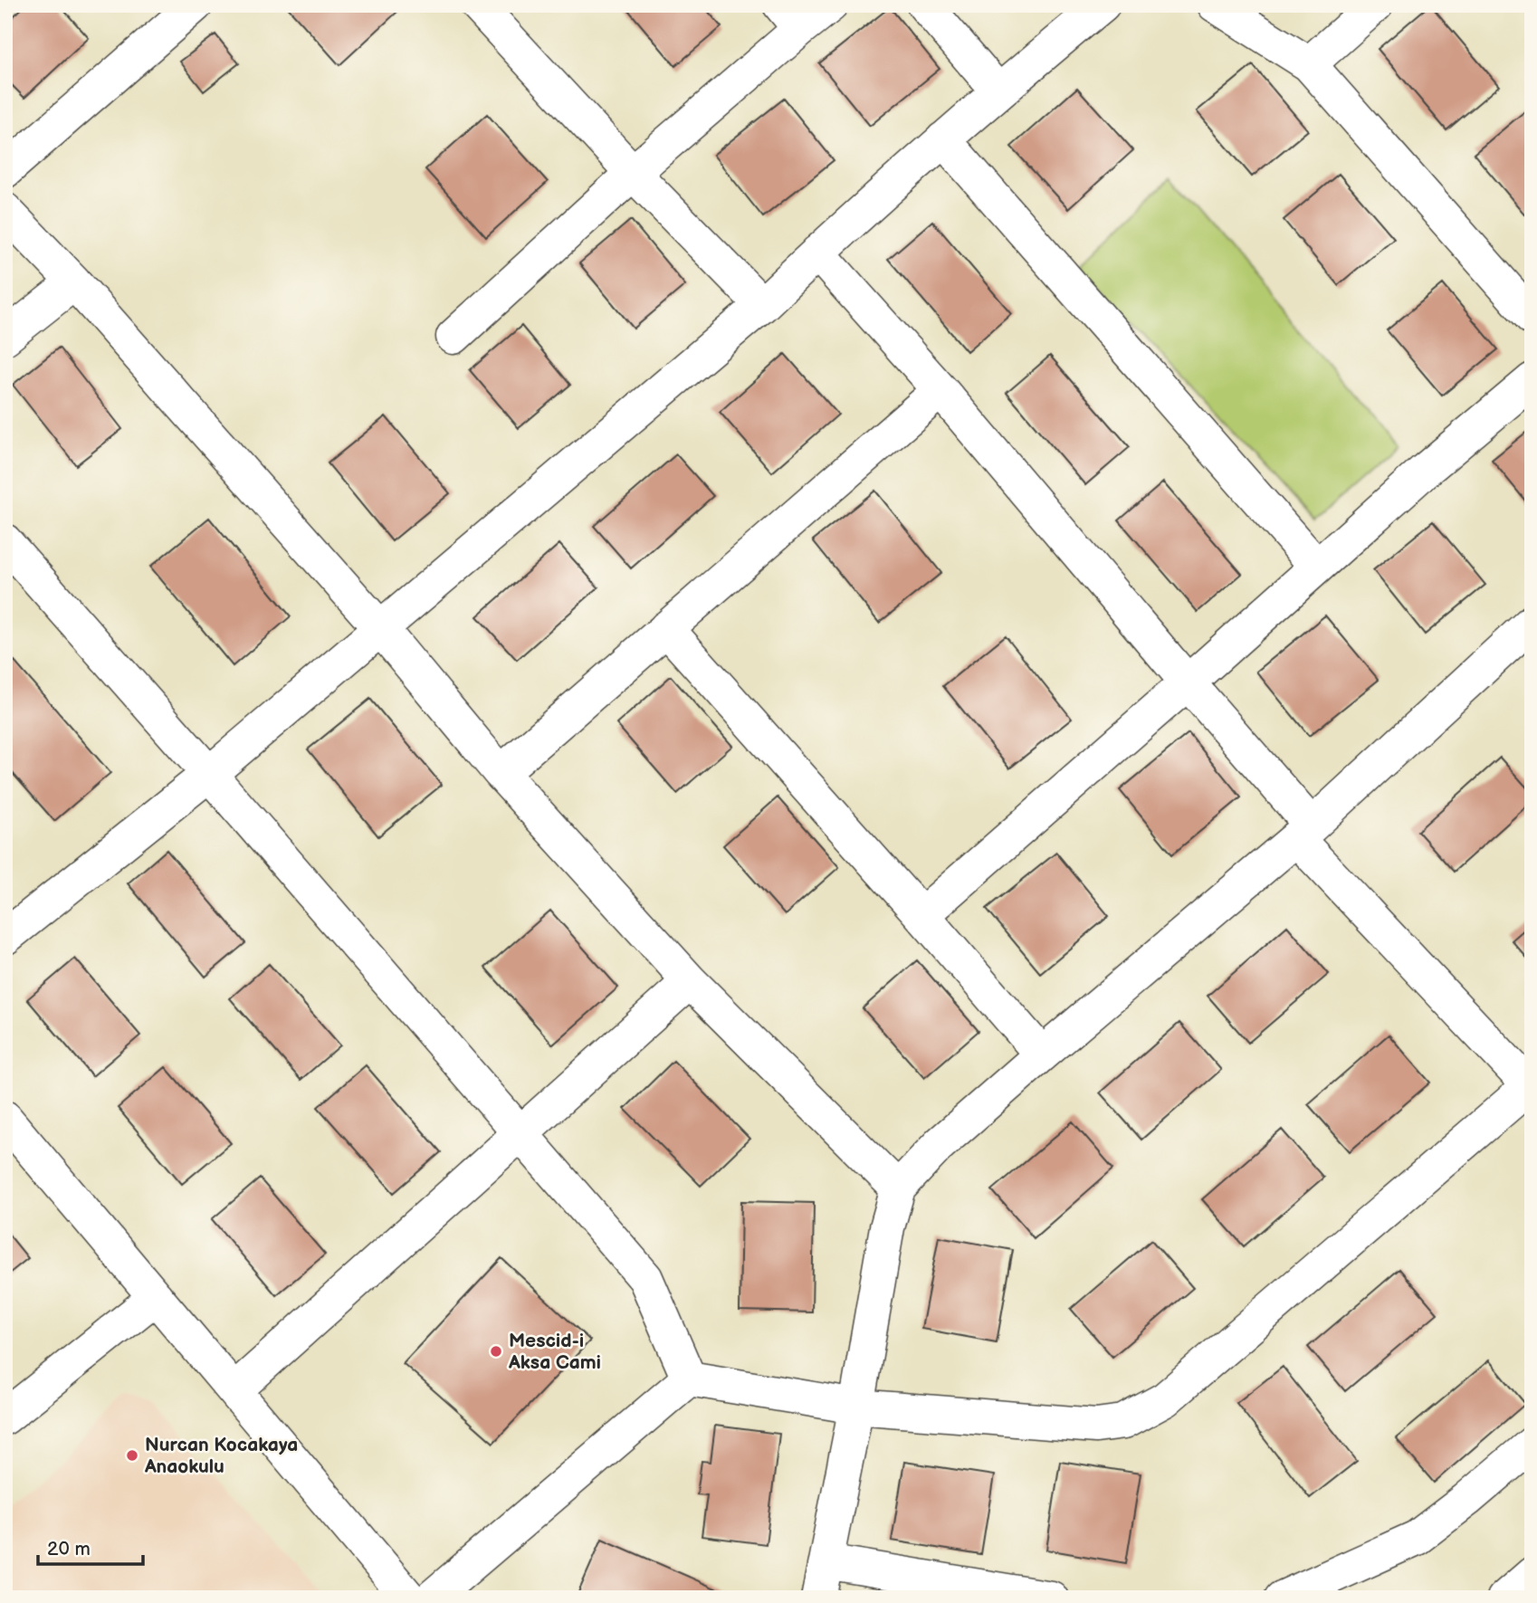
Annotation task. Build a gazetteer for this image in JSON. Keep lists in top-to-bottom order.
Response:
{
  "places": ["Mescid-i Aksa Cami", "Nurcan Kocakaya Anaokulu"],
  "scale_bar": "20 m"
}
